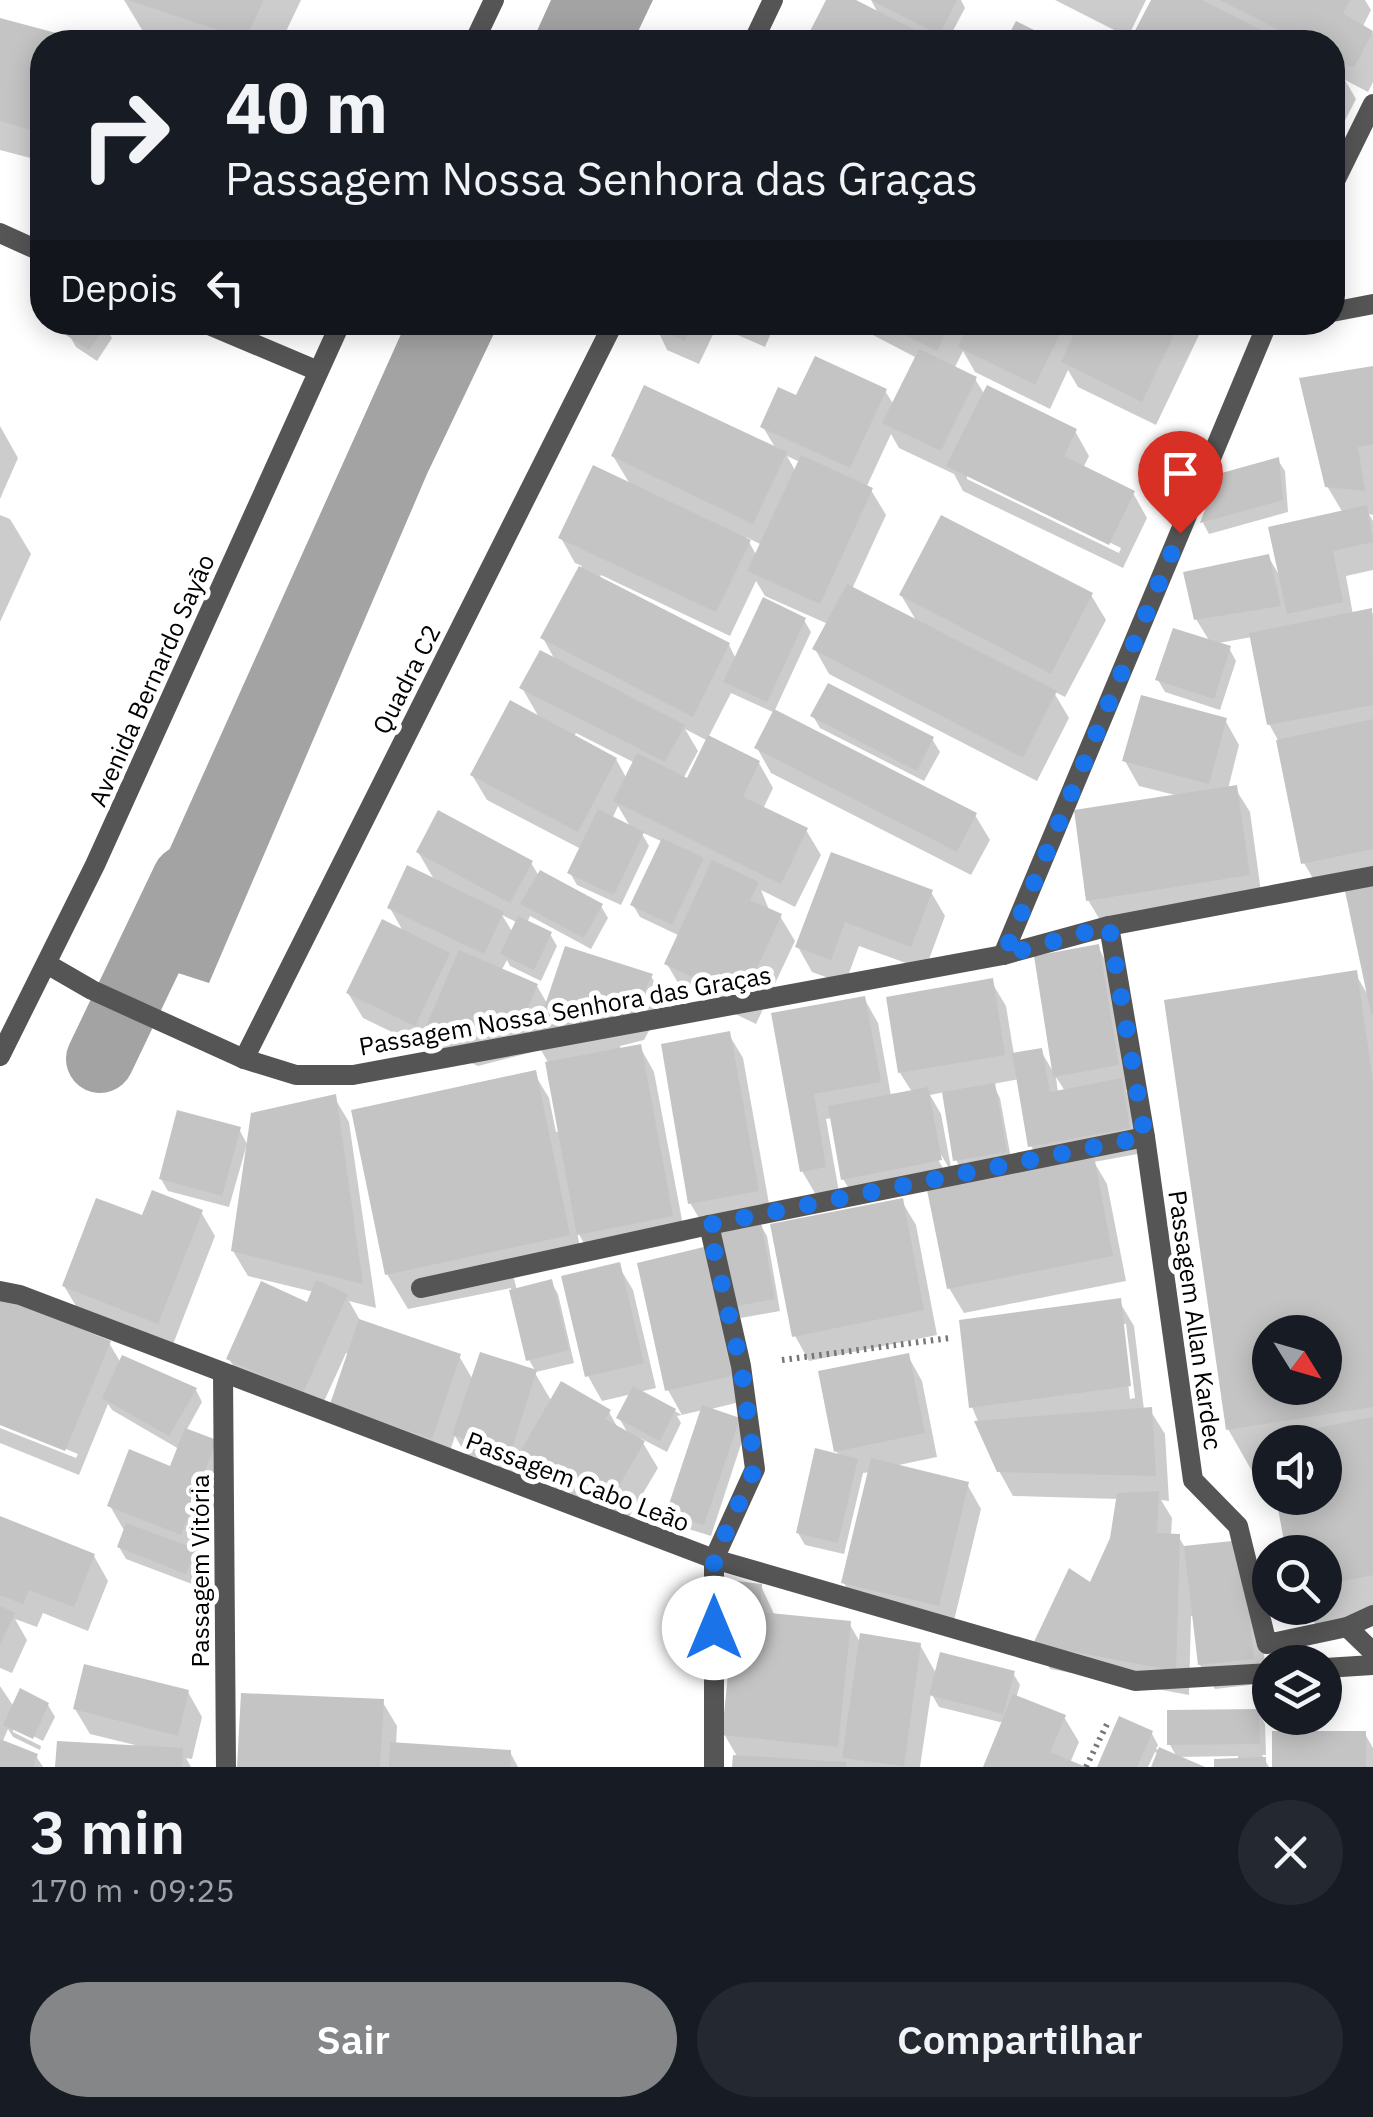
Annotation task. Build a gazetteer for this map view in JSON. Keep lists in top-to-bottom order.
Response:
{
  "streets": {
    "street": [
      "Quadra C2",
      "Avenida Bernardo Sayão",
      "Passagem Nossa Senhora das Graças",
      "Passagem Allan Kardec",
      "Passagem Cabo Leão",
      "Passagem Vitória"
    ]
  },
  "crossings": [
    ["Quadra C2", "Passagem Nossa Senhora das Graças"],
    ["Avenida Bernardo Sayão", "Passagem Nossa Senhora das Graças"],
    ["Passagem Nossa Senhora das Graças", "Passagem Allan Kardec"],
    ["Passagem Cabo Leão", "Passagem Vitória"]
  ],
  "north": "bottom right",
  "page": {
    "turn": ["40 m", "Passagem Nossa Senhora das Graças"],
    "then": "Depois",
    "heading": ["3 min", "170 m · 09:25"],
    "buttons": ["Sair", "Compartilhar"]
  }
}
